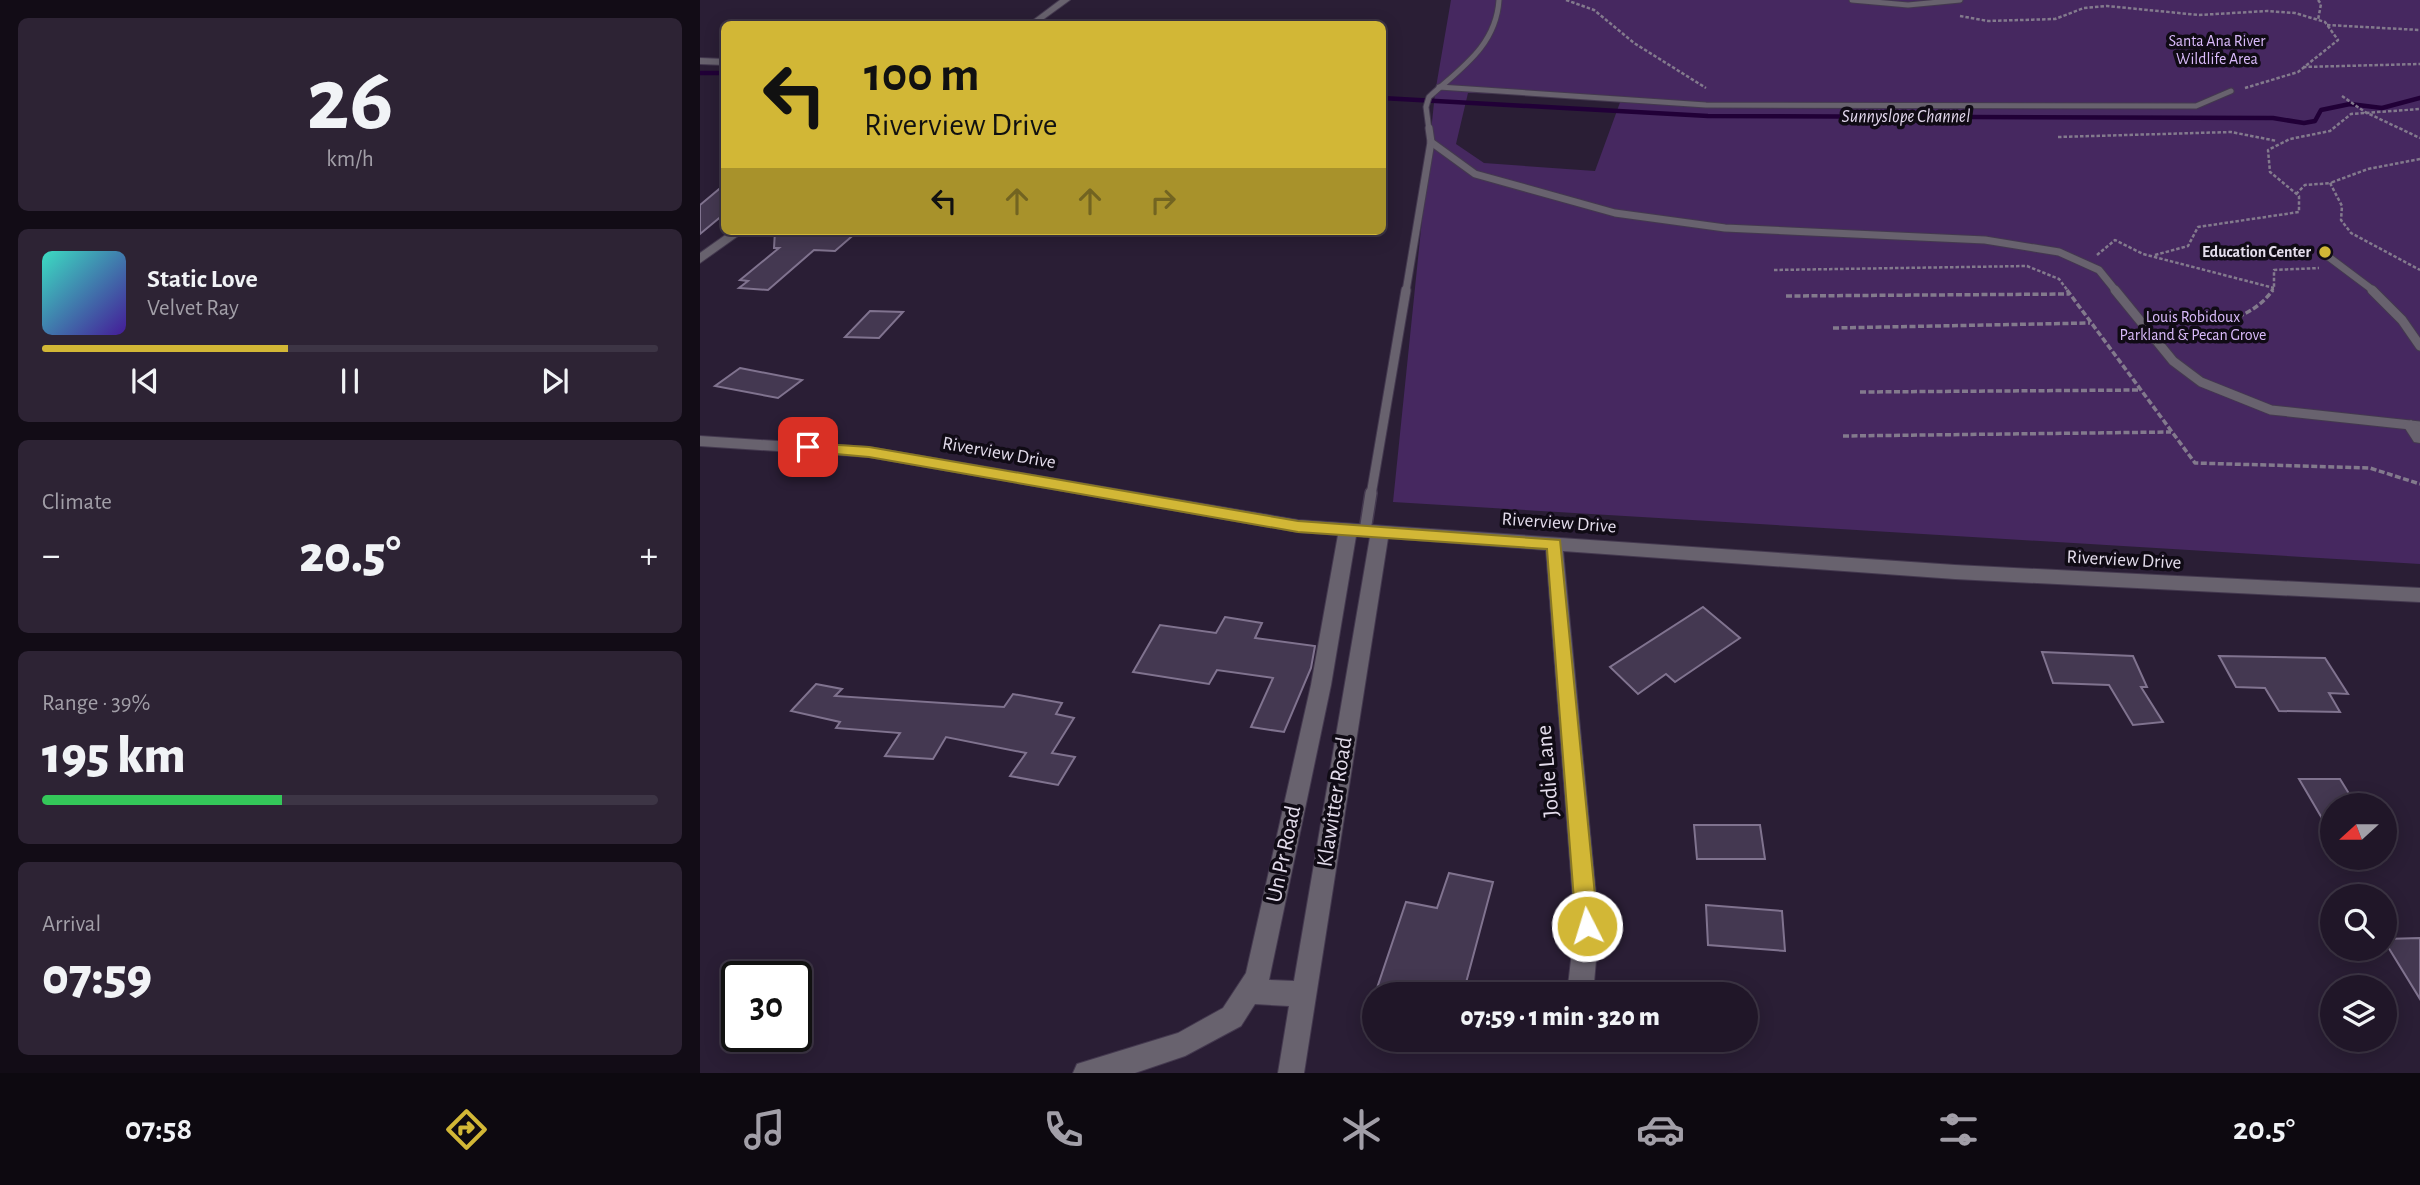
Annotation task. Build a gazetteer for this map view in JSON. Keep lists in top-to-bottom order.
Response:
{
  "streets": {
    "street": [
      "Riverview Drive",
      "Jodie Lane",
      "Klawitter Road",
      "Un Pr Road"
    ]
  },
  "crossings": [
    ["Riverview Drive", "Jodie Lane"],
    ["Riverview Drive", "Klawitter Road"],
    ["Riverview Drive", "Un Pr Road"],
    ["Klawitter Road", "Un Pr Road"]
  ],
  "water": ["Sunnyslope Channel"],
  "parks": ["Santa Ana River Wildlife Area", "Louis Robidoux Parkland & Pecan Grove"],
  "places": ["Education Center"],
  "north": "left",
  "page": {
    "tile": [
      ["26", "km/h"],
      "Climate",
      ["Range · 39%", "195 km"],
      ["Arrival", "07:59"]
    ],
    "turn": ["100 m", "Riverview Drive"],
    "song": ["Static Love", "Velvet Ray"],
    "heat": ["−", "20.5°", "+"],
    "limit": "30",
    "trip": "07:59 · 1 min · 320 m",
    "tabs": ["07:58", "20.5°"]
  }
}
